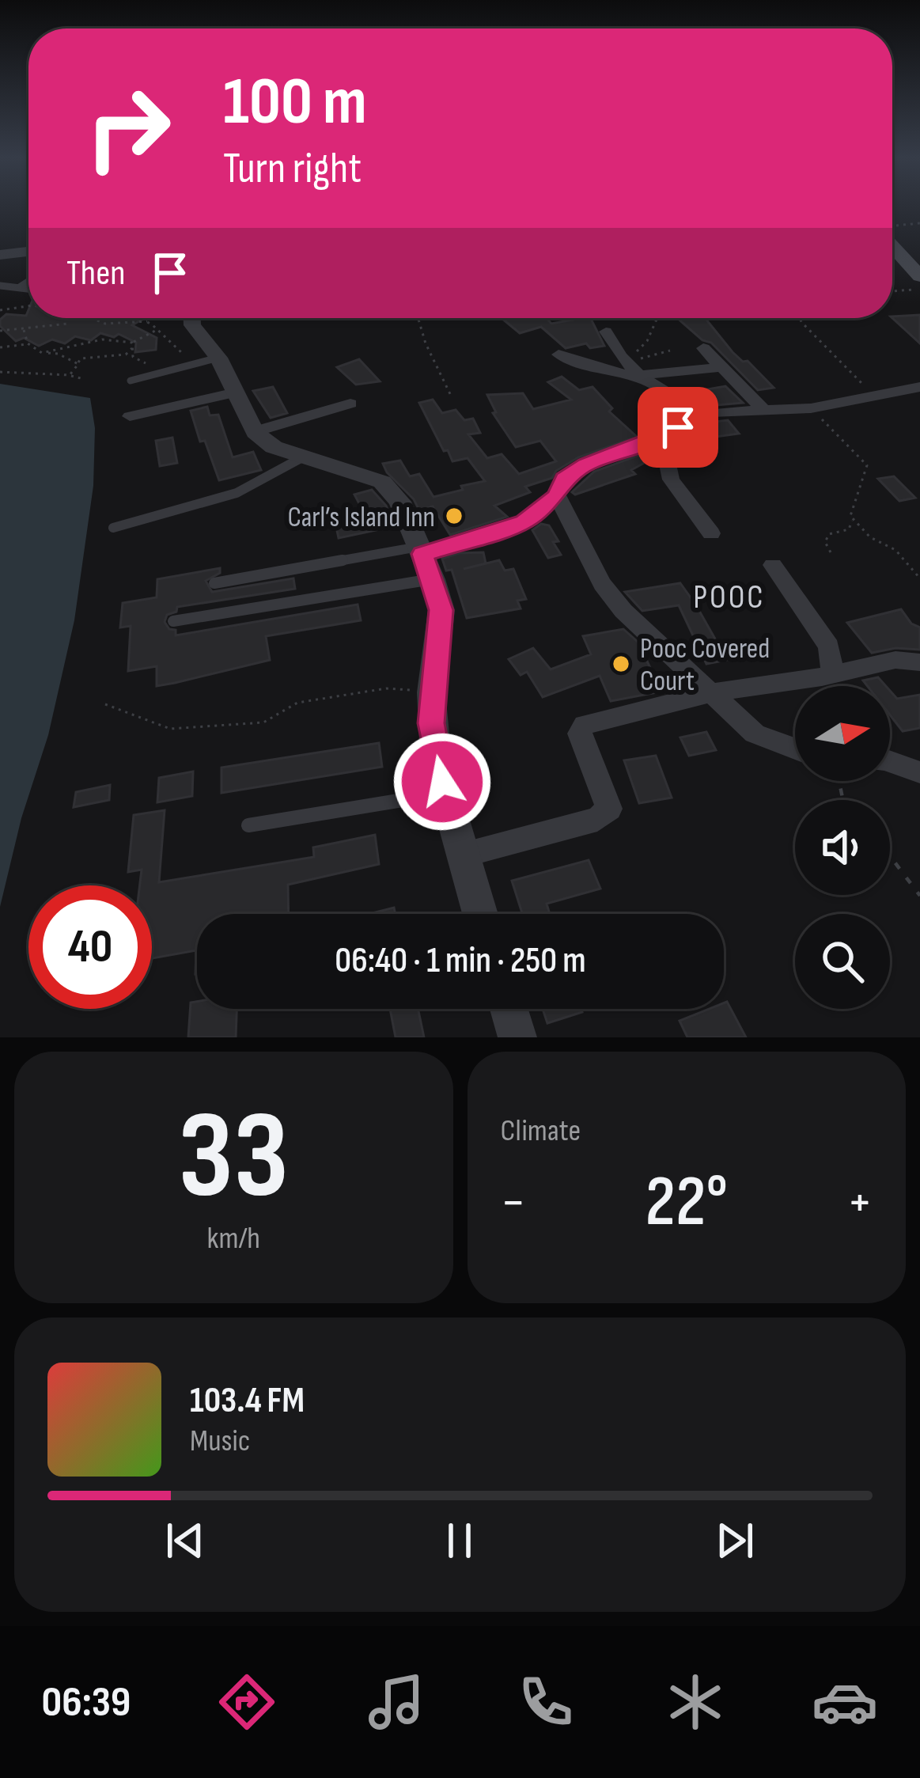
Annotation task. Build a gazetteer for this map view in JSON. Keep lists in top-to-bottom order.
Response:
{
  "districts": ["POOC"],
  "places": ["Carl’s Island Inn", "Pooc Covered Court"],
  "north": "right",
  "page": {
    "turn": ["100 m", "Turn right"],
    "then": "Then",
    "limit": "40",
    "trip": "06:40 · 1 min · 250 m",
    "tile": [
      ["33", "km/h"],
      "Climate"
    ],
    "heat": ["−", "22°", "+"],
    "song": ["103.4 FM", "Music"],
    "tabs": "06:39"
  }
}
